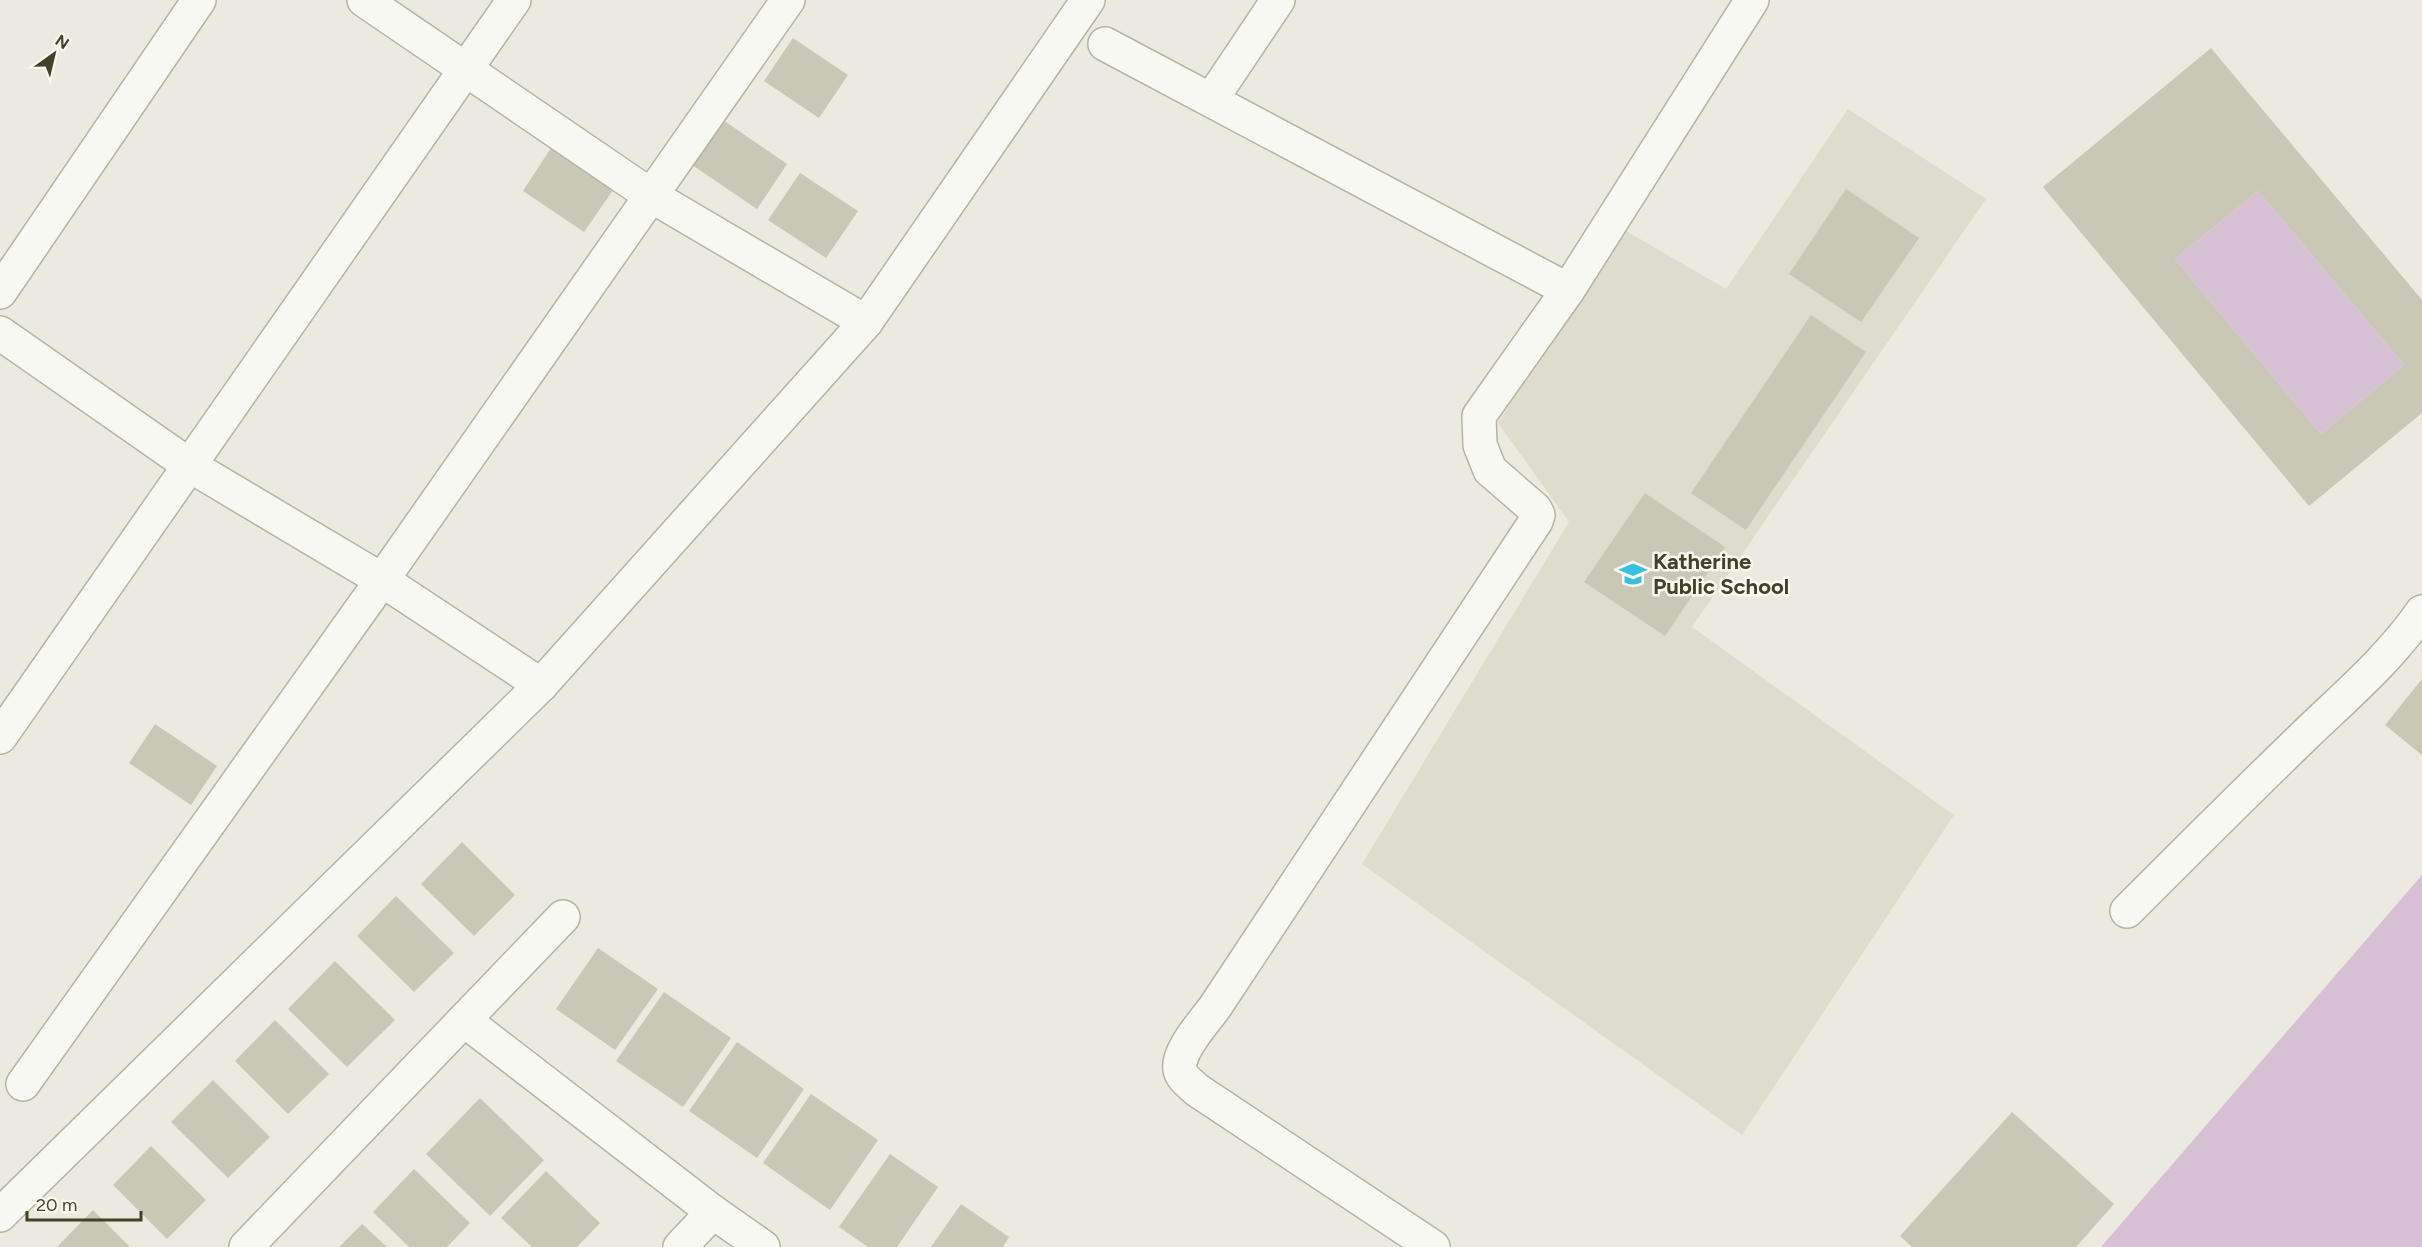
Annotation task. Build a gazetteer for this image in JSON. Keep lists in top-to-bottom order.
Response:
{
  "places": {
    "school or university": ["Katherine Public School"]
  },
  "scale_bar": "20 m",
  "north": "top right"
}
